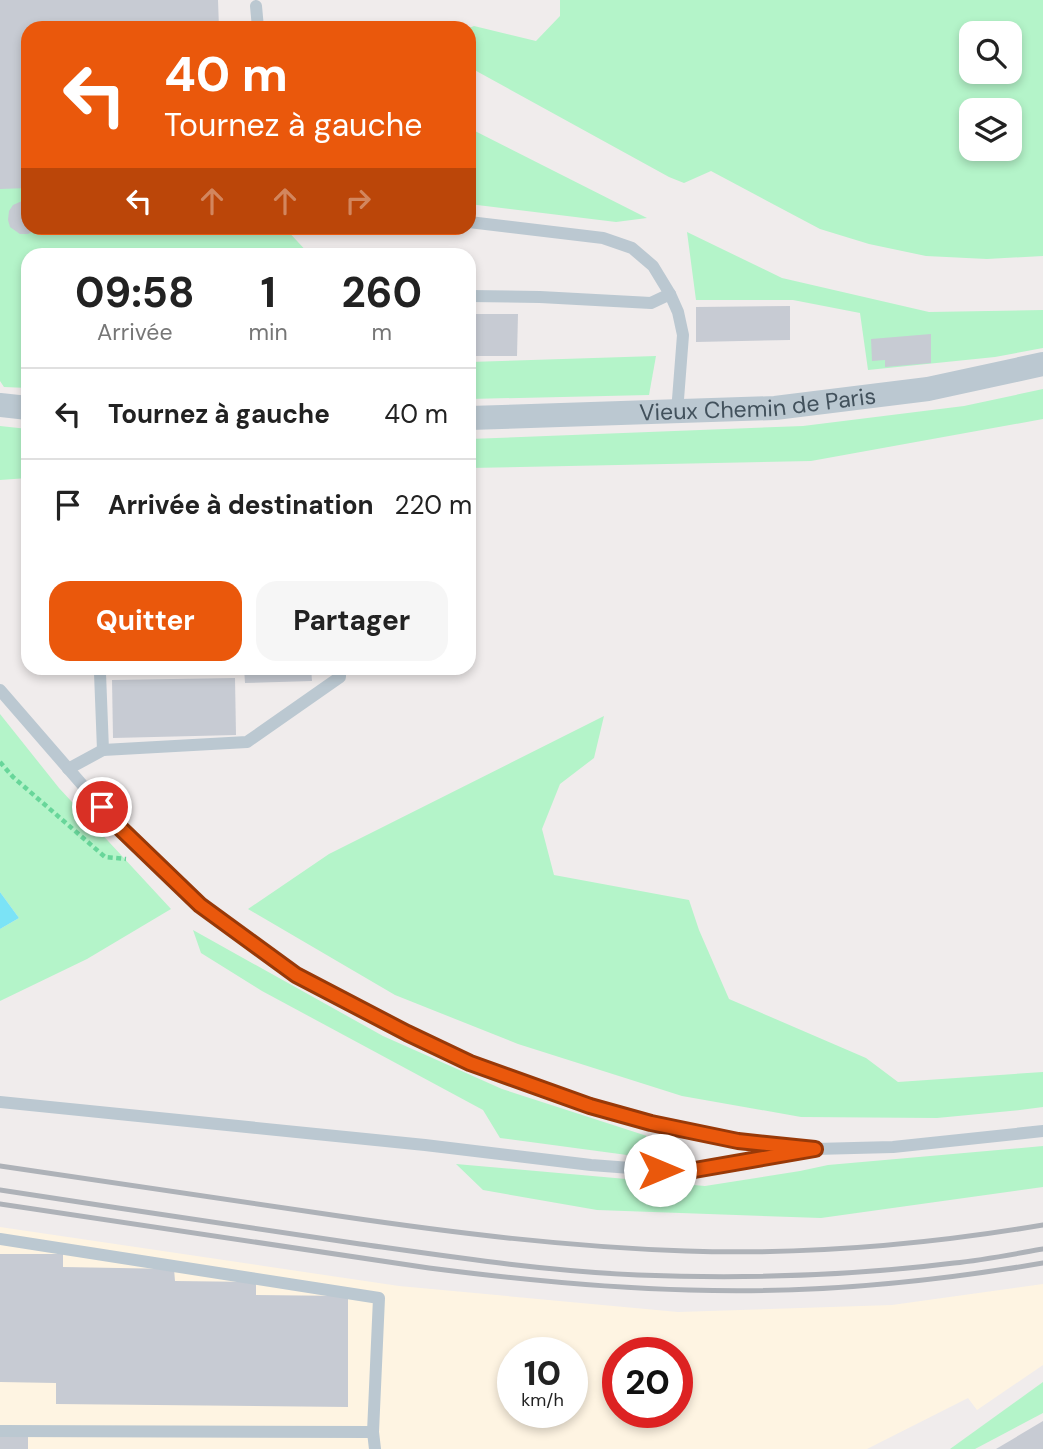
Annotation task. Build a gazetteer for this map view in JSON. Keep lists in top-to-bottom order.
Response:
{
  "streets": {
    "street": ["Vieux Chemin de Paris"]
  },
  "page": {
    "turn": ["40 m", "Tournez à gauche"],
    "eta": [
      "09:58",
      "Arrivée",
      "1",
      "min",
      "260",
      "m"
    ],
    "list": [
      {
        "name": "Tournez à gauche",
        "value": "40 m"
      },
      {
        "name": "Arrivée à destination",
        "value": "220 m"
      }
    ],
    "buttons": ["Quitter", "Partager"],
    "speed": "10 km/h",
    "limit": "20"
  }
}
